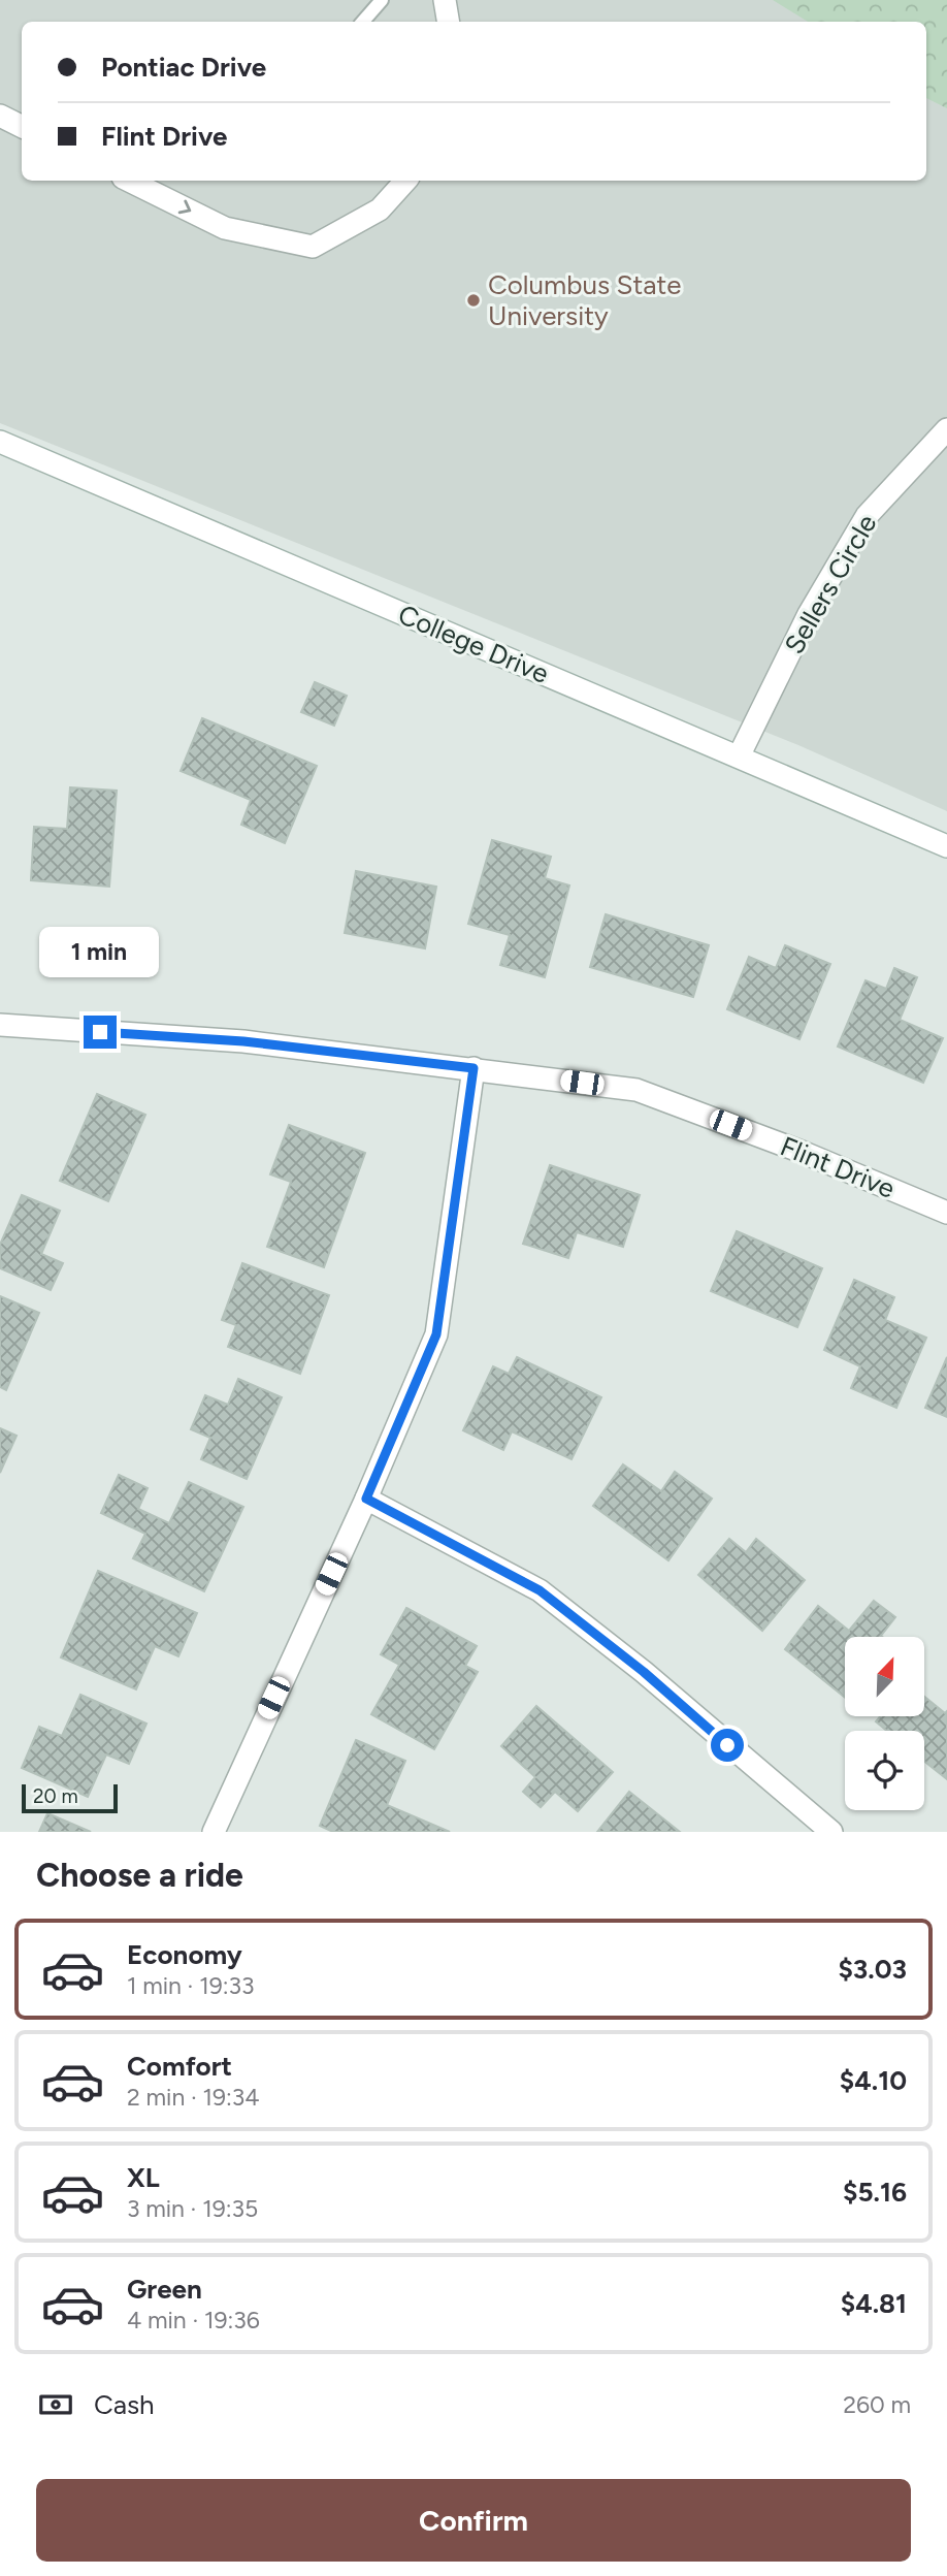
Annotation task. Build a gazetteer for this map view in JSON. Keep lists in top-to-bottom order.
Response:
{
  "streets": {
    "street": ["Sellers Circle", "College Drive", "Flint Drive"]
  },
  "crossings": [
    ["Sellers Circle", "College Drive"]
  ],
  "places": ["Columbus State University"],
  "scale_bar": "20 m",
  "north": "top right",
  "page": {
    "banner": ["Pontiac Drive", "Flint Drive"],
    "bubble": "1 min",
    "scale": "20 m",
    "heading": "Choose a ride",
    "list": [
      {
        "name": "Economy",
        "note": "1 min · 19:33",
        "value": "$3.03"
      },
      {
        "name": "Comfort",
        "note": "2 min · 19:34",
        "value": "$4.10"
      },
      {
        "name": "XL",
        "note": "3 min · 19:35",
        "value": "$5.16"
      },
      {
        "name": "Green",
        "note": "4 min · 19:36",
        "value": "$4.81"
      }
    ],
    "pay": ["Cash", "260 m"],
    "buttons": "Confirm"
  }
}
